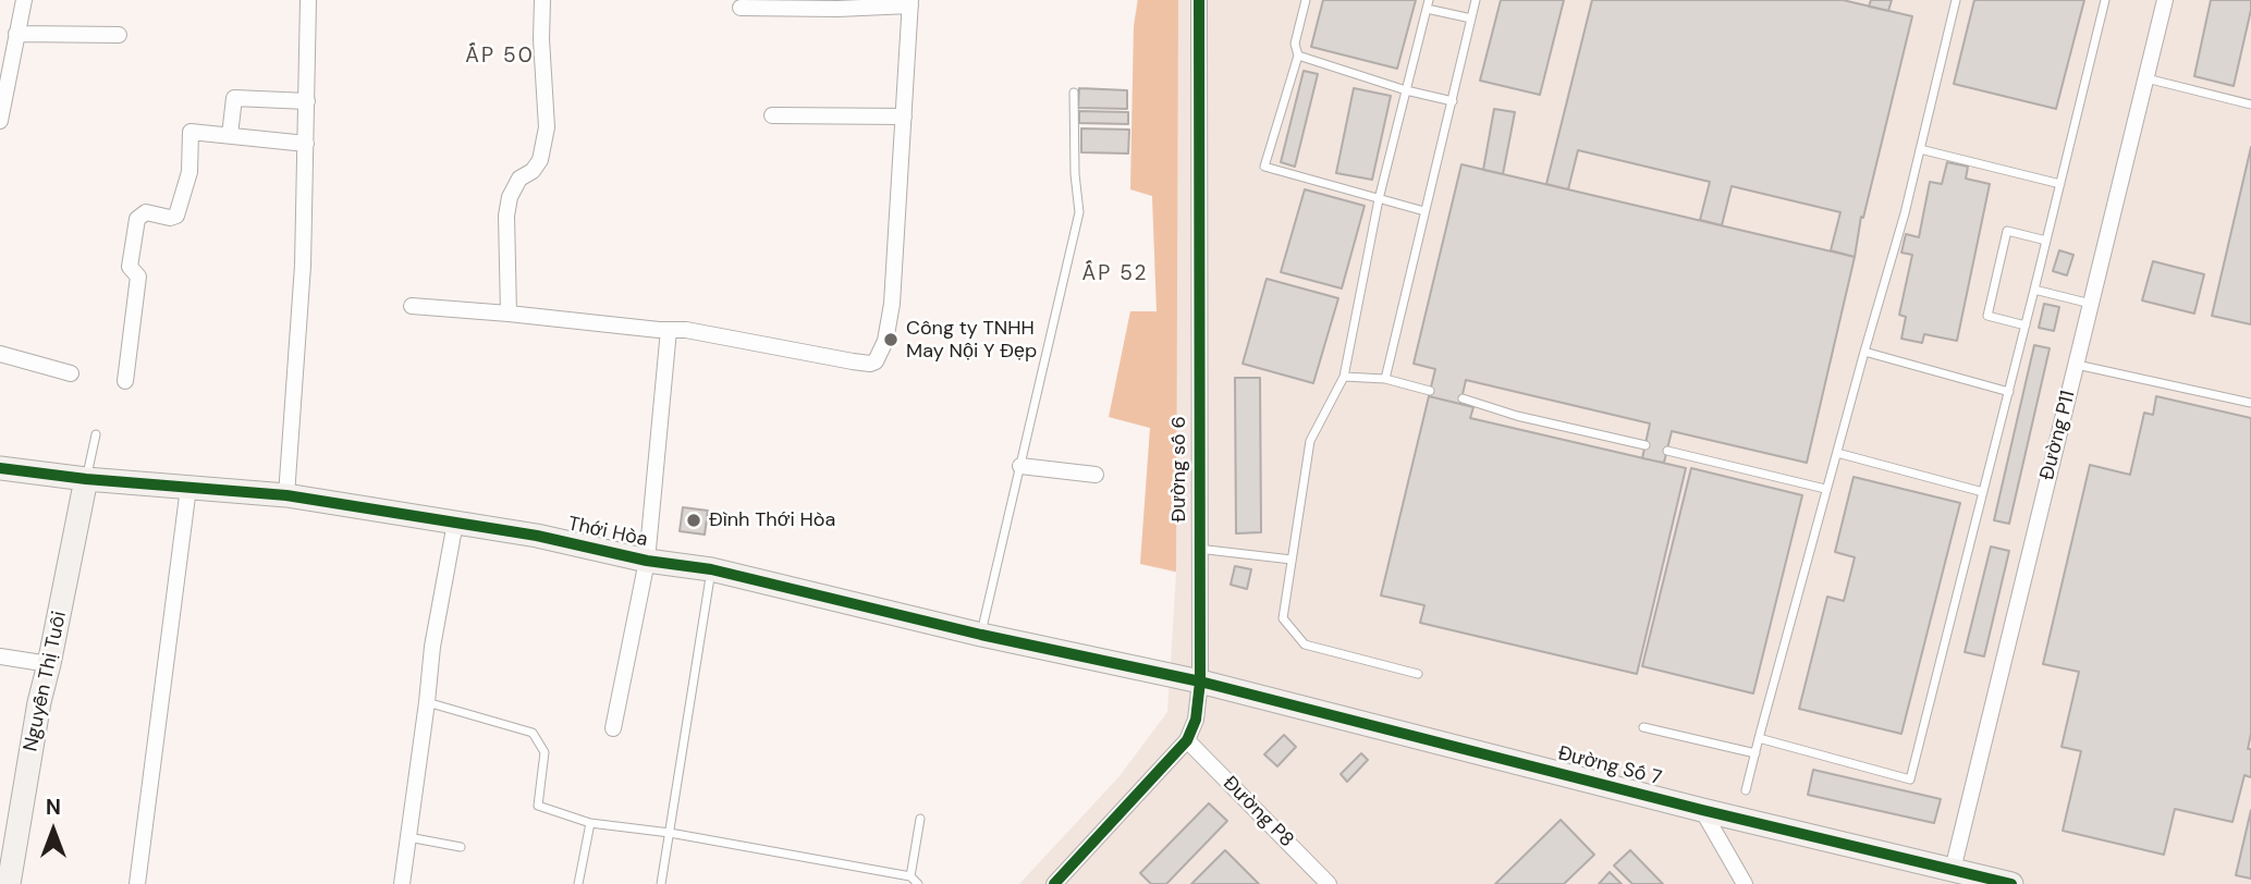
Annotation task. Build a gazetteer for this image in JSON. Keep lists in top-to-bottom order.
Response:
{
  "streets": {
    "street": [
      "Đường P11",
      "Đường số 6",
      "Thới Hòa",
      "Nguyễn Thị Tuôi",
      "Đường Số 7",
      "Đường P8"
    ]
  },
  "crossings": [
    ["Đường P11", "Đường Số 7"],
    ["Đường số 6", "Thới Hòa"],
    ["Đường số 6", "Đường Số 7"],
    ["Đường số 6", "Đường P8"],
    ["Thới Hòa", "Nguyễn Thị Tuôi"],
    ["Thới Hòa", "Đường Số 7"]
  ],
  "districts": ["ẤP 50", "ẤP 52"],
  "places": ["Công ty TNHH May Nội Y Đẹp", "Đình Thới Hòa"],
  "north": "top"
}
